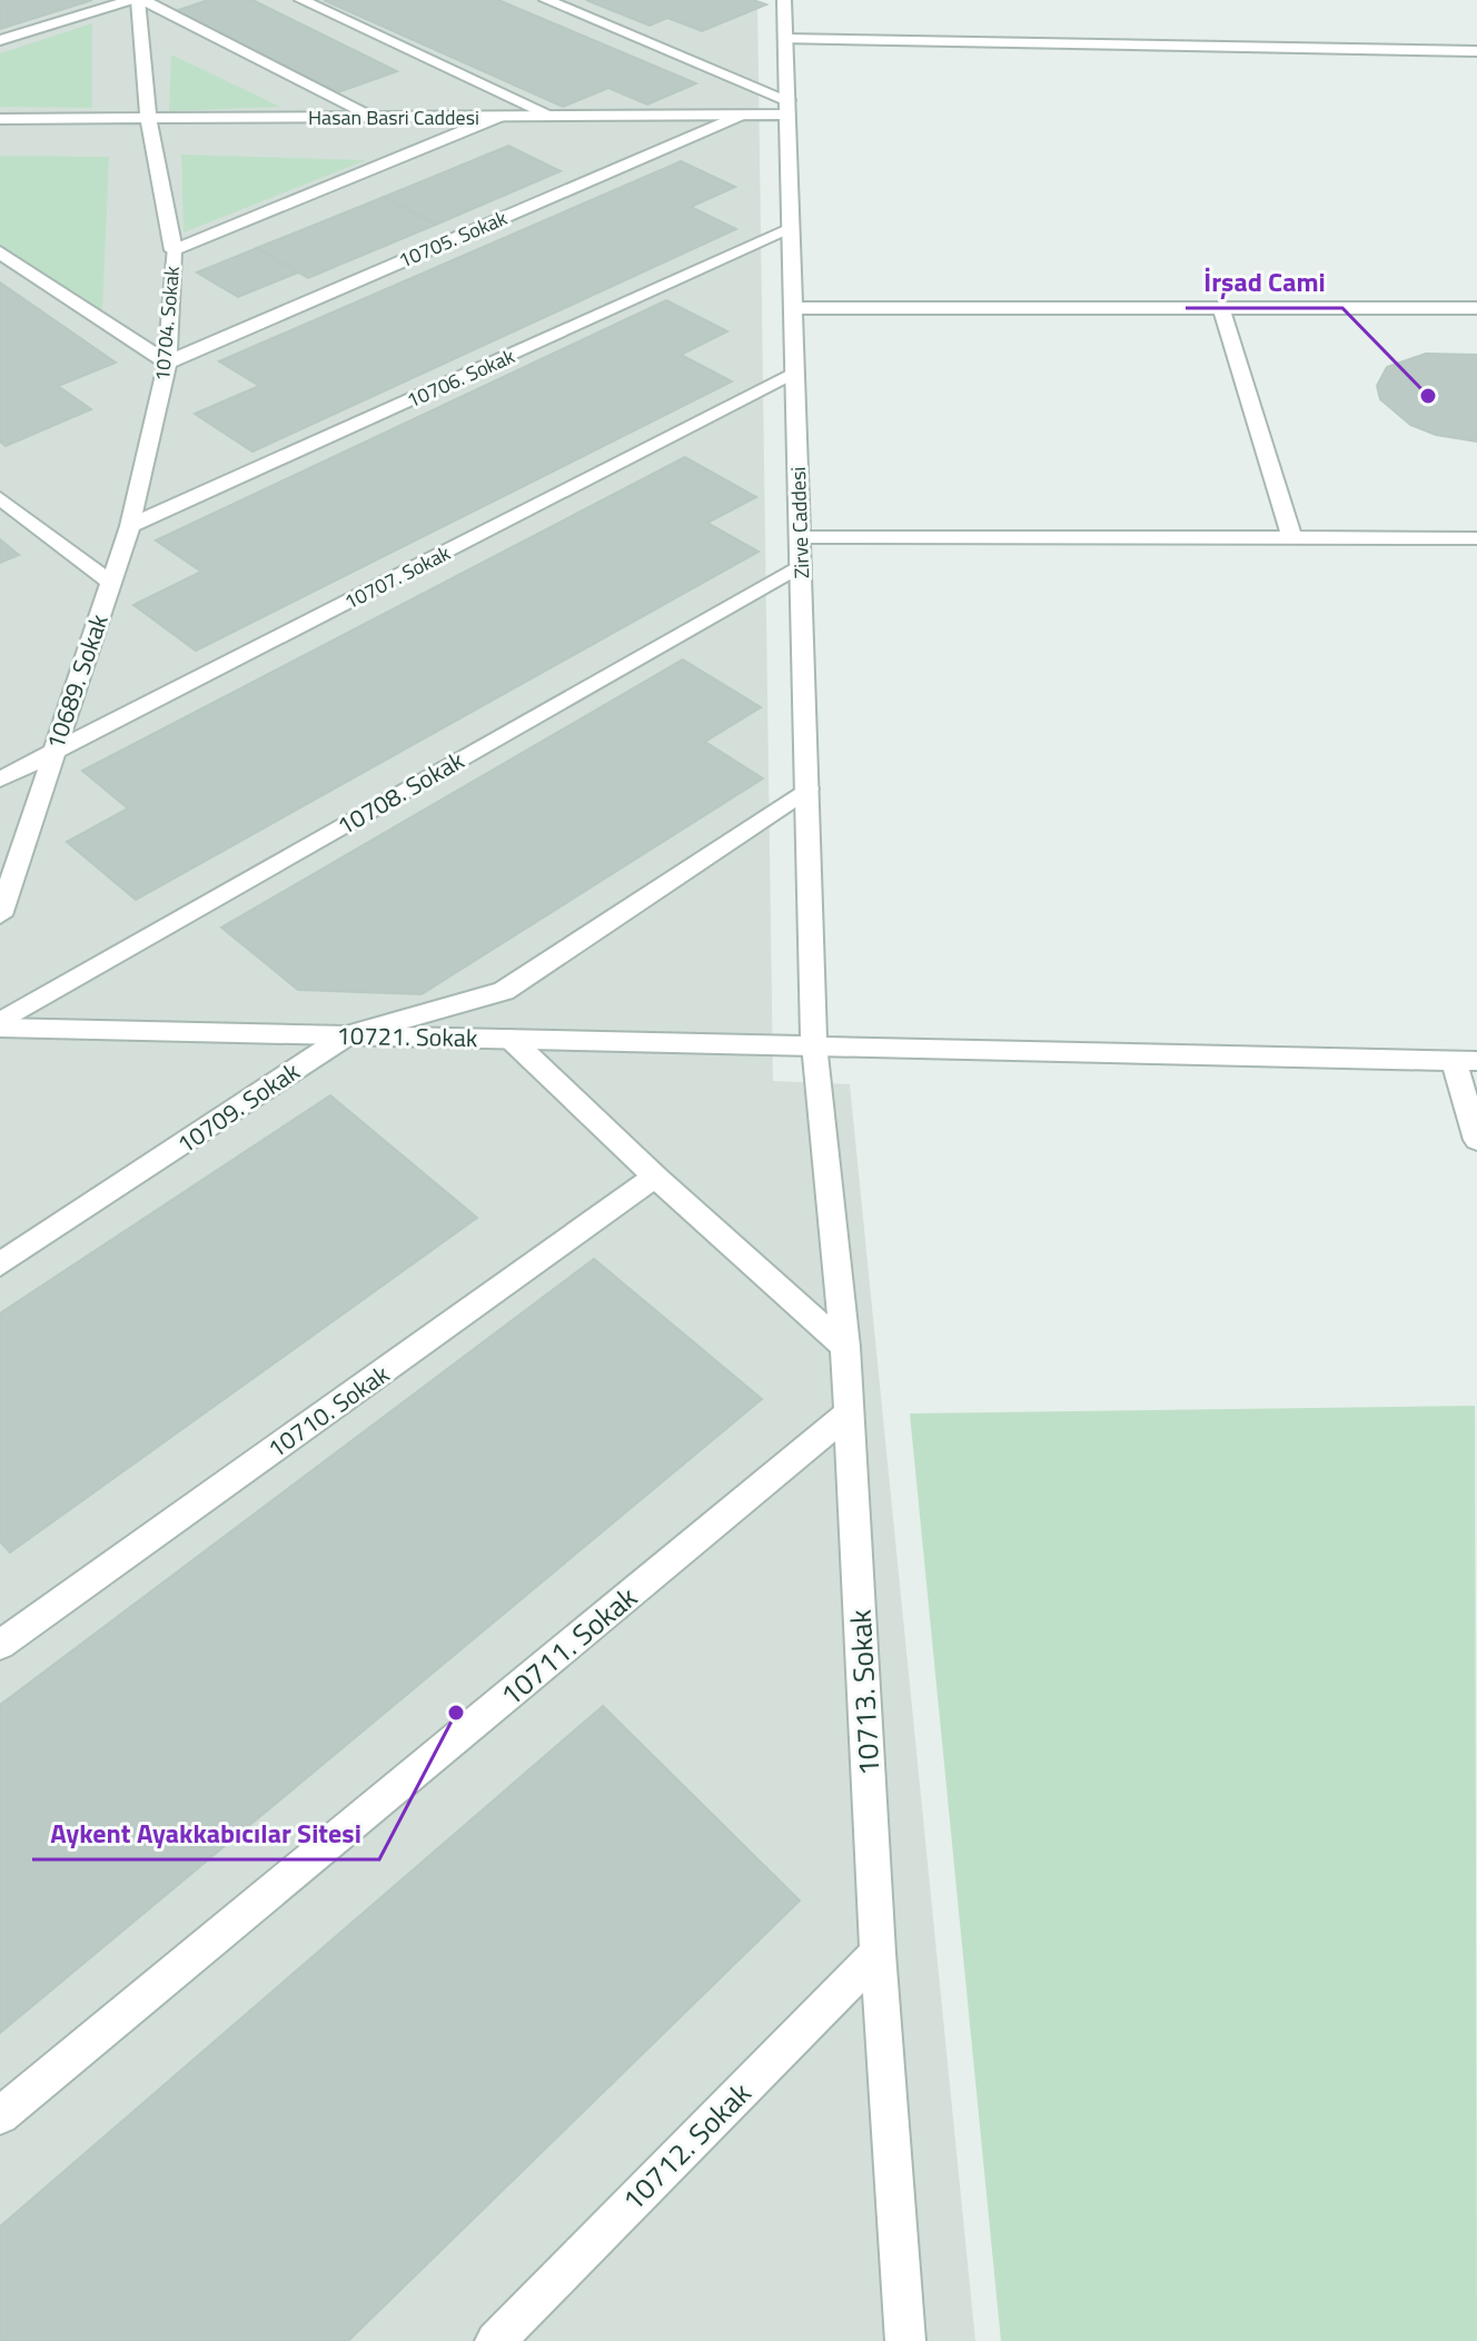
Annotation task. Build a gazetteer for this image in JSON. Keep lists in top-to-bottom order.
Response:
{
  "streets": {
    "street": [
      "Hasan Basri Caddesi",
      "10705. Sokak",
      "10704. Sokak",
      "10706. Sokak",
      "Zirve Caddesi",
      "10707. Sokak",
      "10689. Sokak",
      "10708. Sokak",
      "10721. Sokak",
      "10709. Sokak",
      "10710. Sokak",
      "10711. Sokak",
      "10713. Sokak",
      "10712. Sokak"
    ]
  },
  "crossings": [
    ["Hasan Basri Caddesi", "10705. Sokak"],
    ["Hasan Basri Caddesi", "10704. Sokak"],
    ["Hasan Basri Caddesi", "Zirve Caddesi"],
    ["10705. Sokak", "10704. Sokak"],
    ["10704. Sokak", "10706. Sokak"],
    ["10704. Sokak", "10689. Sokak"],
    ["10706. Sokak", "Zirve Caddesi"],
    ["Zirve Caddesi", "10707. Sokak"],
    ["Zirve Caddesi", "10708. Sokak"],
    ["Zirve Caddesi", "10721. Sokak"],
    ["Zirve Caddesi", "10709. Sokak"],
    ["Zirve Caddesi", "10713. Sokak"],
    ["10707. Sokak", "10689. Sokak"],
    ["10708. Sokak", "10721. Sokak"],
    ["10721. Sokak", "10709. Sokak"],
    ["10721. Sokak", "10713. Sokak"],
    ["10711. Sokak", "10713. Sokak"],
    ["10713. Sokak", "10712. Sokak"]
  ],
  "places": ["İrşad Cami", "Aykent Ayakkabıcılar Sitesi"]
}
